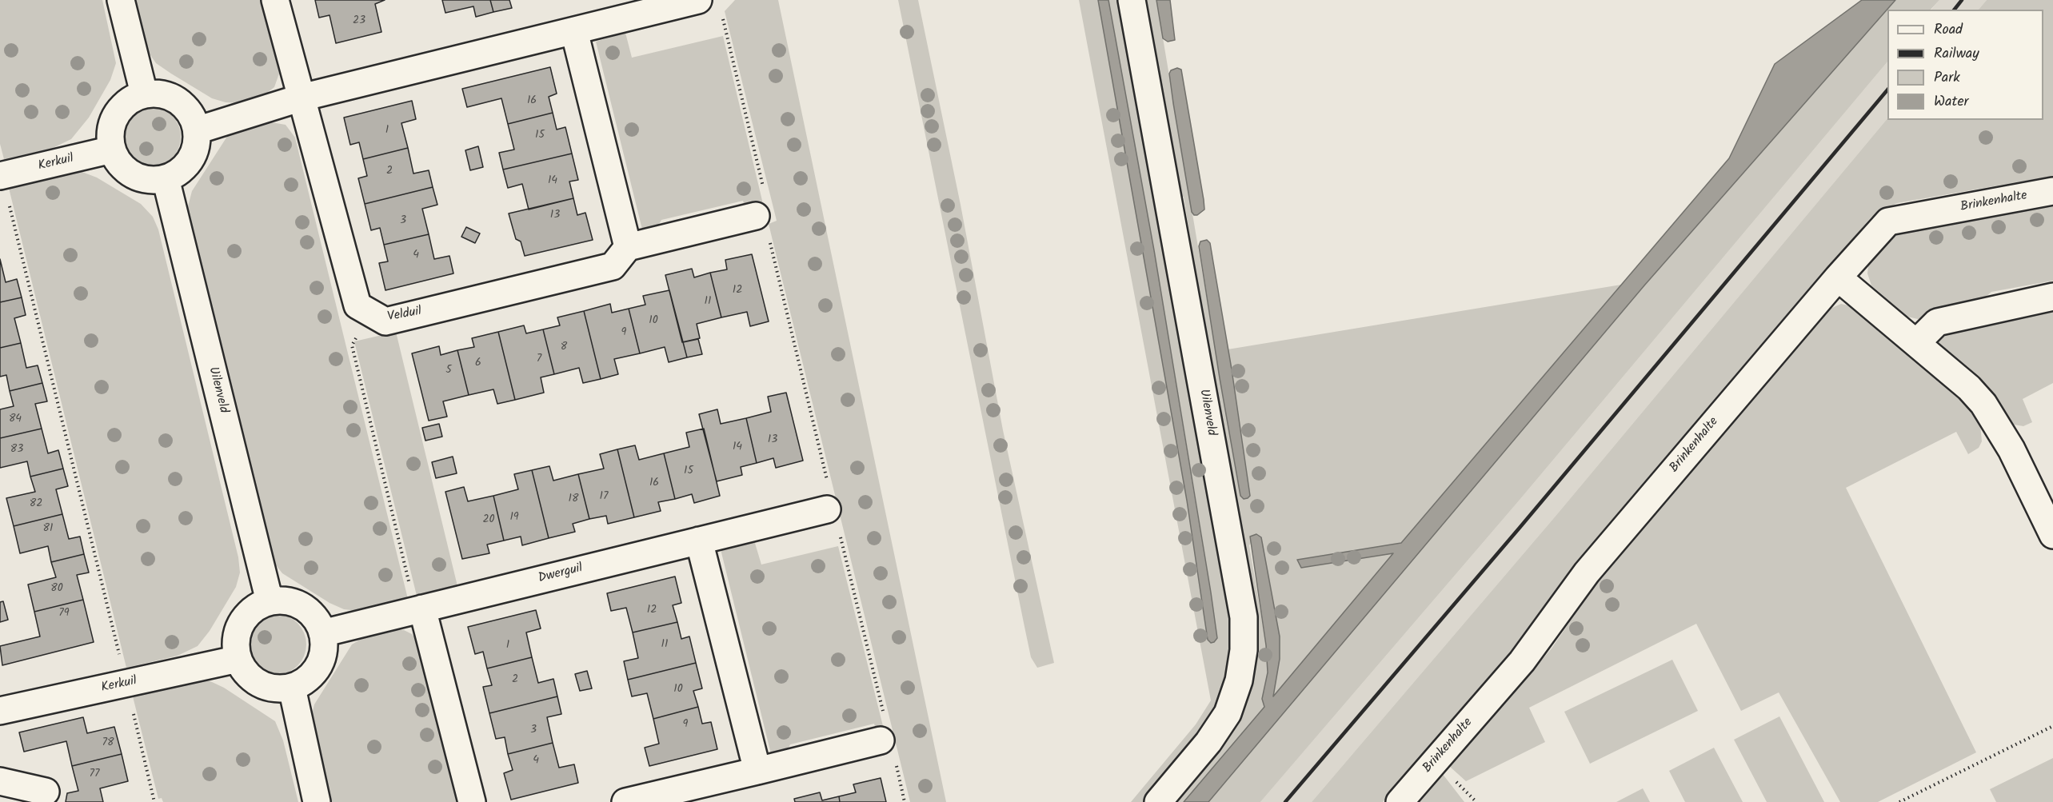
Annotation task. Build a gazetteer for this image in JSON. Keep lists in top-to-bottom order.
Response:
{
  "streets": {
    "street": [
      "Kerkuil",
      "Brinkenhalte",
      "Velduil",
      "Uilenveld",
      "Dwerguil"
    ]
  },
  "crossings": [
    ["Kerkuil", "Uilenveld"],
    ["Kerkuil", "Dwerguil"],
    ["Uilenveld", "Dwerguil"]
  ],
  "house_numbers": [
    "23",
    "16",
    "1",
    "15",
    "2",
    "14",
    "13",
    "3",
    "4",
    "12",
    "11",
    "10",
    "9",
    "8",
    "7",
    "6",
    "5",
    "84",
    "13",
    "14",
    "83",
    "15",
    "16",
    "17",
    "18",
    "82",
    "19",
    "20",
    "81",
    "80",
    "12",
    "79",
    "11",
    "1",
    "2",
    "10",
    "9",
    "3",
    "78",
    "4",
    "77"
  ],
  "legend": [
    "Road",
    "Railway",
    "Park",
    "Water"
  ]
}
